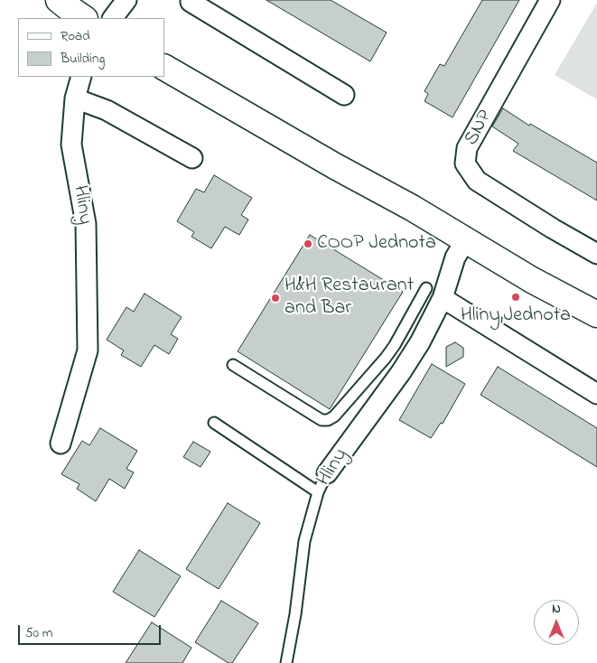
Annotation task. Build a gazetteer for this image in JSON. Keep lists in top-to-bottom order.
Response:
{
  "streets": {
    "street": ["SNP", "Hliny"]
  },
  "places": ["COOP Jednota", "Hliny,Jednota", "H&H Restaurant and Bar"],
  "legend": ["Road", "Building"],
  "scale_bar": "50 m",
  "north": "top"
}
